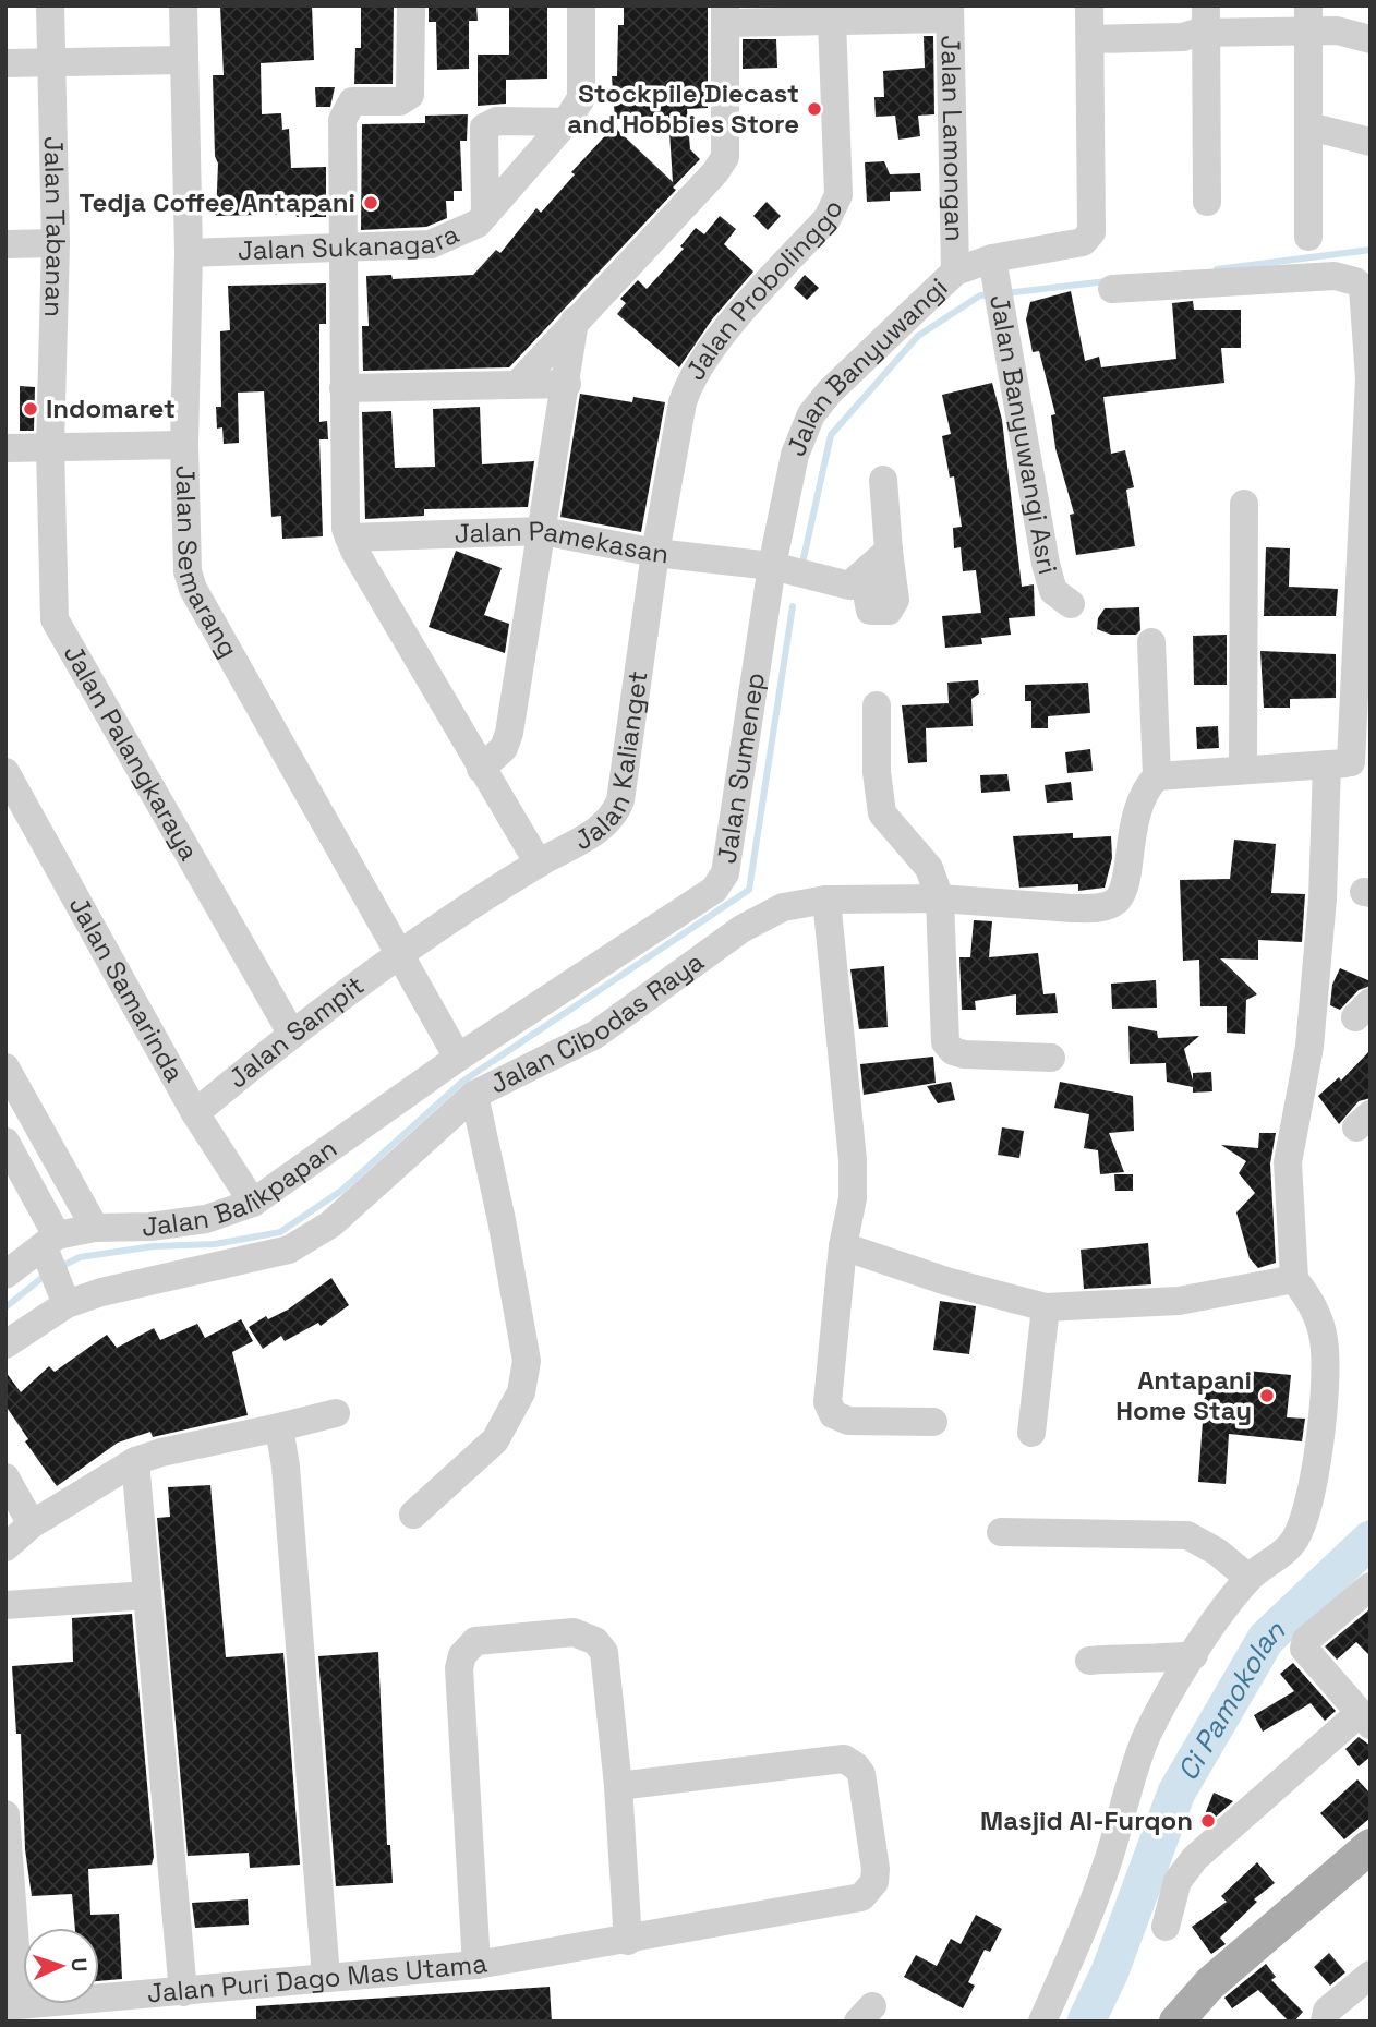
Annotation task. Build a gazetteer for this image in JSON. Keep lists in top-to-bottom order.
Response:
{
  "streets": {
    "street": [
      "Jalan Lamongan",
      "Jalan Tabanan",
      "Jalan Sukanagara",
      "Jalan Probolinggo",
      "Jalan Banyuwangi",
      "Jalan Banyuwangi Asri",
      "Jalan Pamekasan",
      "Jalan Semarang",
      "Jalan Palangkaraya",
      "Jalan Kalianget",
      "Jalan Sumenep",
      "Jalan Samarinda",
      "Jalan Cibodas Raya",
      "Jalan Sampit",
      "Jalan Balikpapan",
      "Jalan Puri Dago Mas Utama"
    ]
  },
  "crossings": [
    ["Jalan Lamongan", "Jalan Banyuwangi"],
    ["Jalan Tabanan", "Jalan Palangkaraya"],
    ["Jalan Sukanagara", "Jalan Semarang"],
    ["Jalan Probolinggo", "Jalan Pamekasan"],
    ["Jalan Probolinggo", "Jalan Kalianget"],
    ["Jalan Banyuwangi", "Jalan Banyuwangi Asri"],
    ["Jalan Banyuwangi", "Jalan Pamekasan"],
    ["Jalan Banyuwangi", "Jalan Sumenep"],
    ["Jalan Pamekasan", "Jalan Kalianget"],
    ["Jalan Pamekasan", "Jalan Sumenep"],
    ["Jalan Semarang", "Jalan Kalianget"],
    ["Jalan Semarang", "Jalan Sumenep"],
    ["Jalan Semarang", "Jalan Sampit"],
    ["Jalan Semarang", "Jalan Balikpapan"],
    ["Jalan Palangkaraya", "Jalan Sampit"],
    ["Jalan Kalianget", "Jalan Sampit"],
    ["Jalan Sumenep", "Jalan Balikpapan"],
    ["Jalan Samarinda", "Jalan Sampit"],
    ["Jalan Samarinda", "Jalan Balikpapan"],
    ["Jalan Cibodas Raya", "Jalan Balikpapan"]
  ],
  "water": ["Ci Pamokolan"],
  "places": [
    "Stockpile Diecast and Hobbies Store",
    "Tedja Coffee Antapani",
    "Indomaret",
    "Antapani Home Stay",
    "Masjid Al-Furqon"
  ],
  "north": "right"
}
